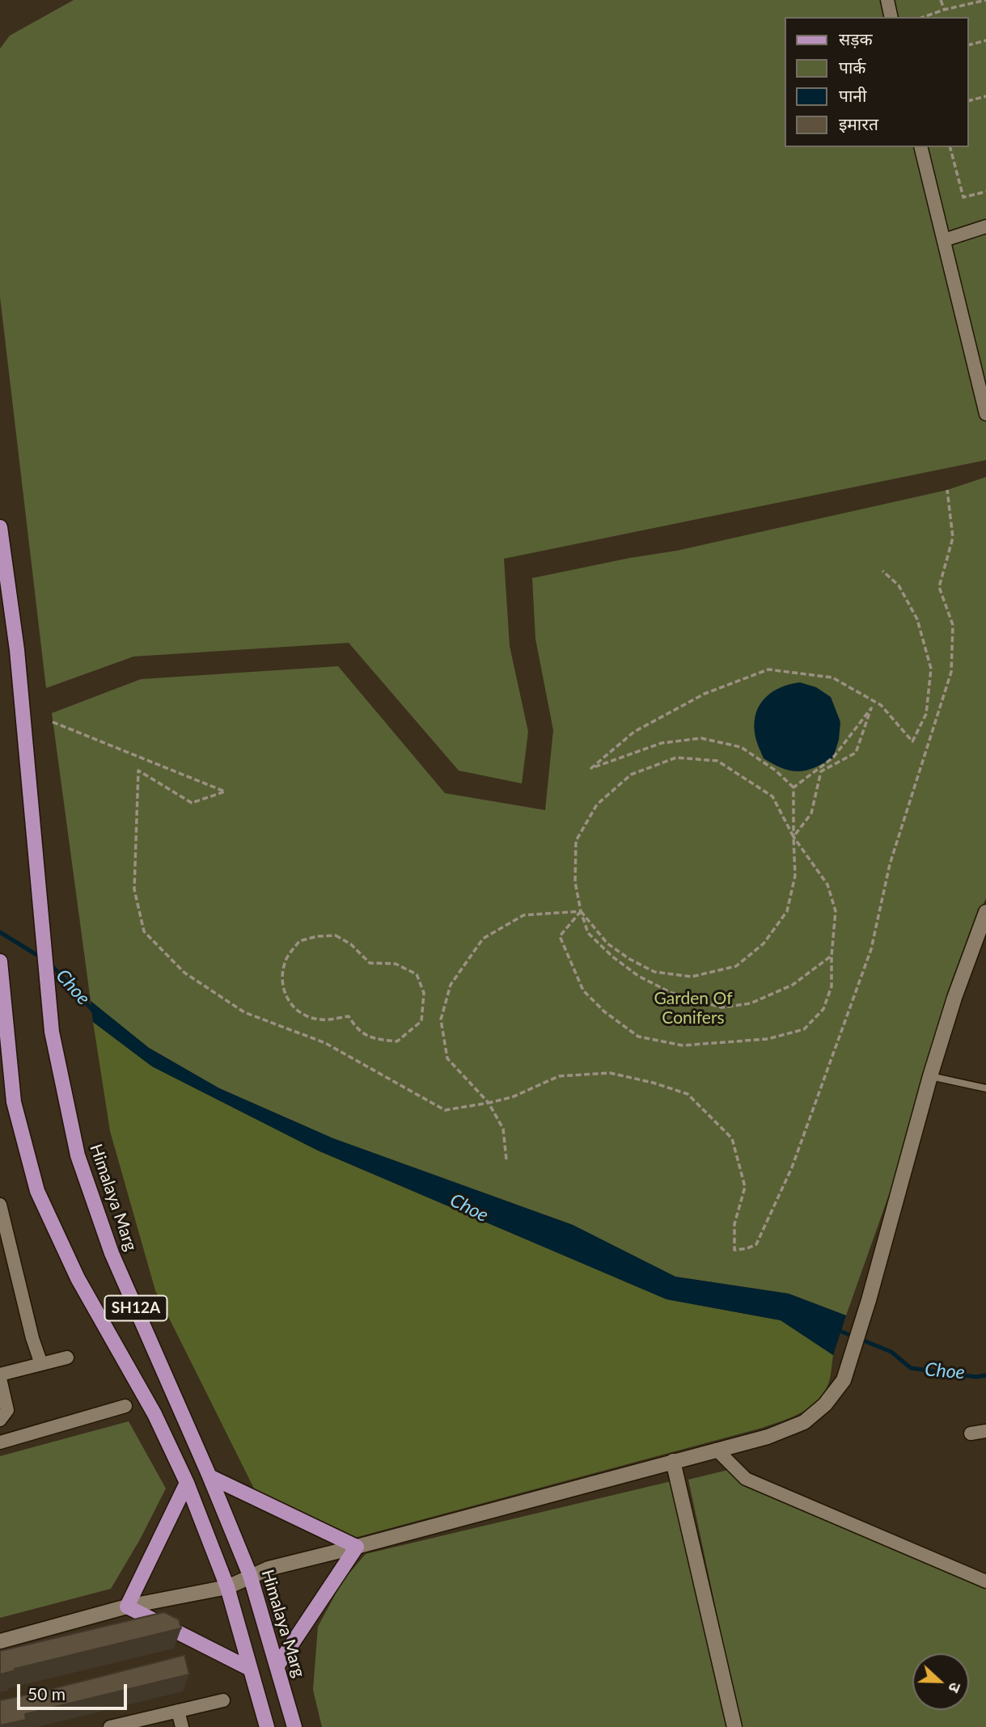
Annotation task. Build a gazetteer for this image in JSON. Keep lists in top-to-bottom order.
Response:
{
  "streets": {
    "main road": ["Himalaya Marg", "SH12A"]
  },
  "water": ["Choe"],
  "parks": ["Garden Of Conifers"],
  "legend": [
    "सड़क",
    "पार्क",
    "पानी",
    "इमारत"
  ],
  "scale_bar": "50 m",
  "north": "right"
}
